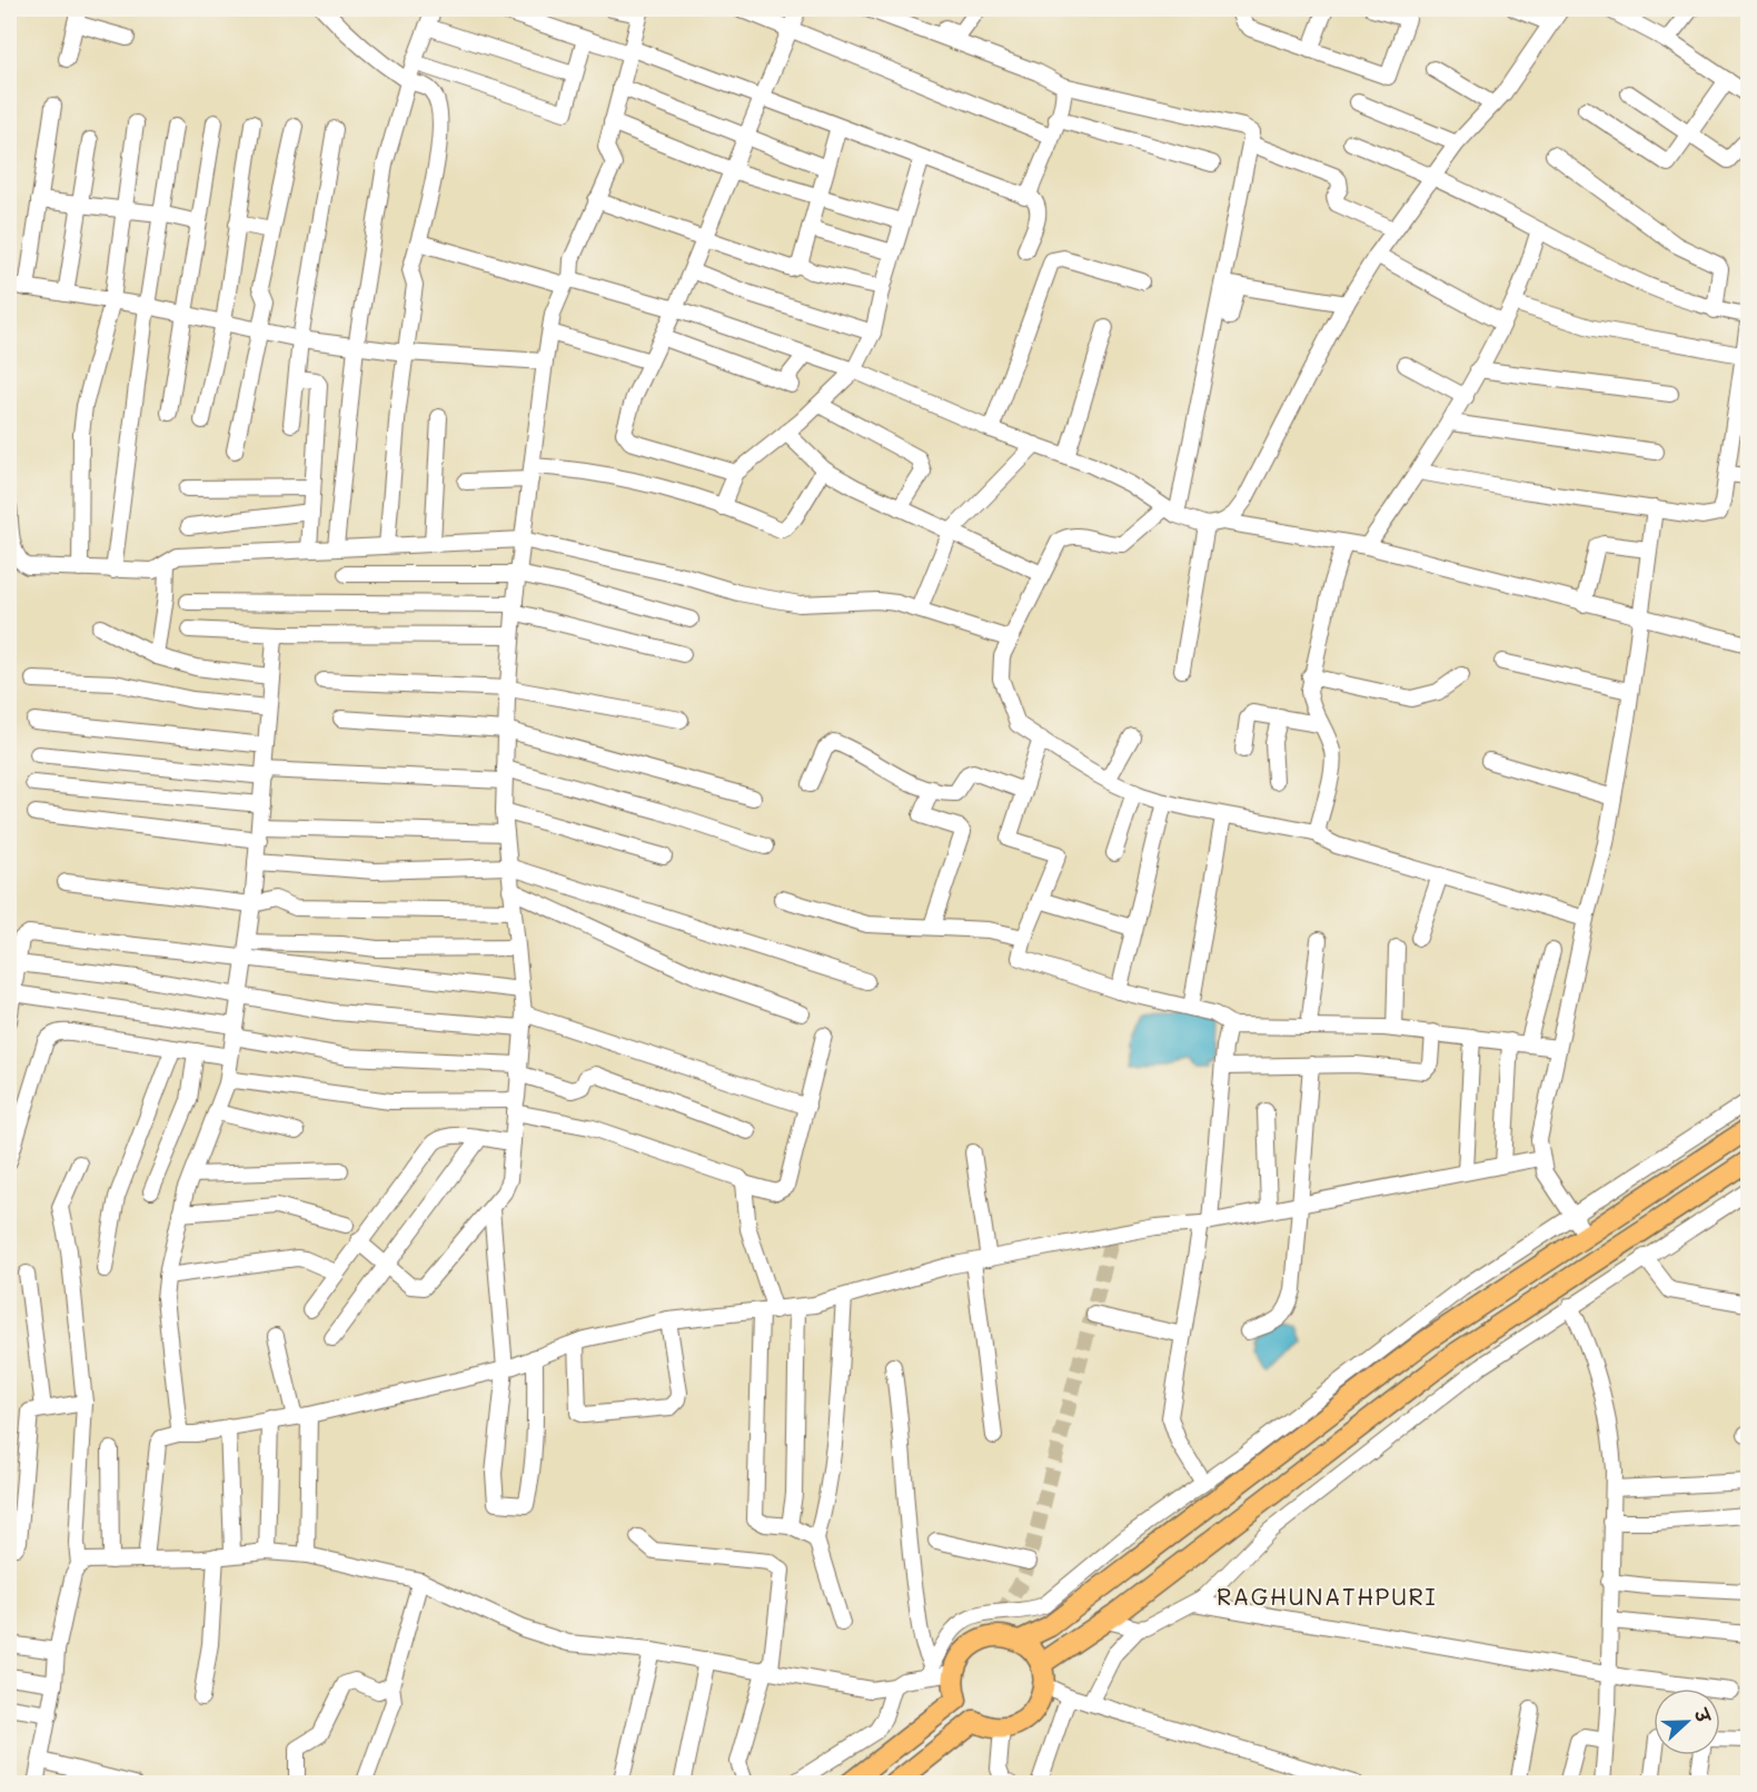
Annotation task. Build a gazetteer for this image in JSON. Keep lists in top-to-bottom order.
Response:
{
  "districts": ["RAGHUNATHPURI"],
  "north": "right"
}
